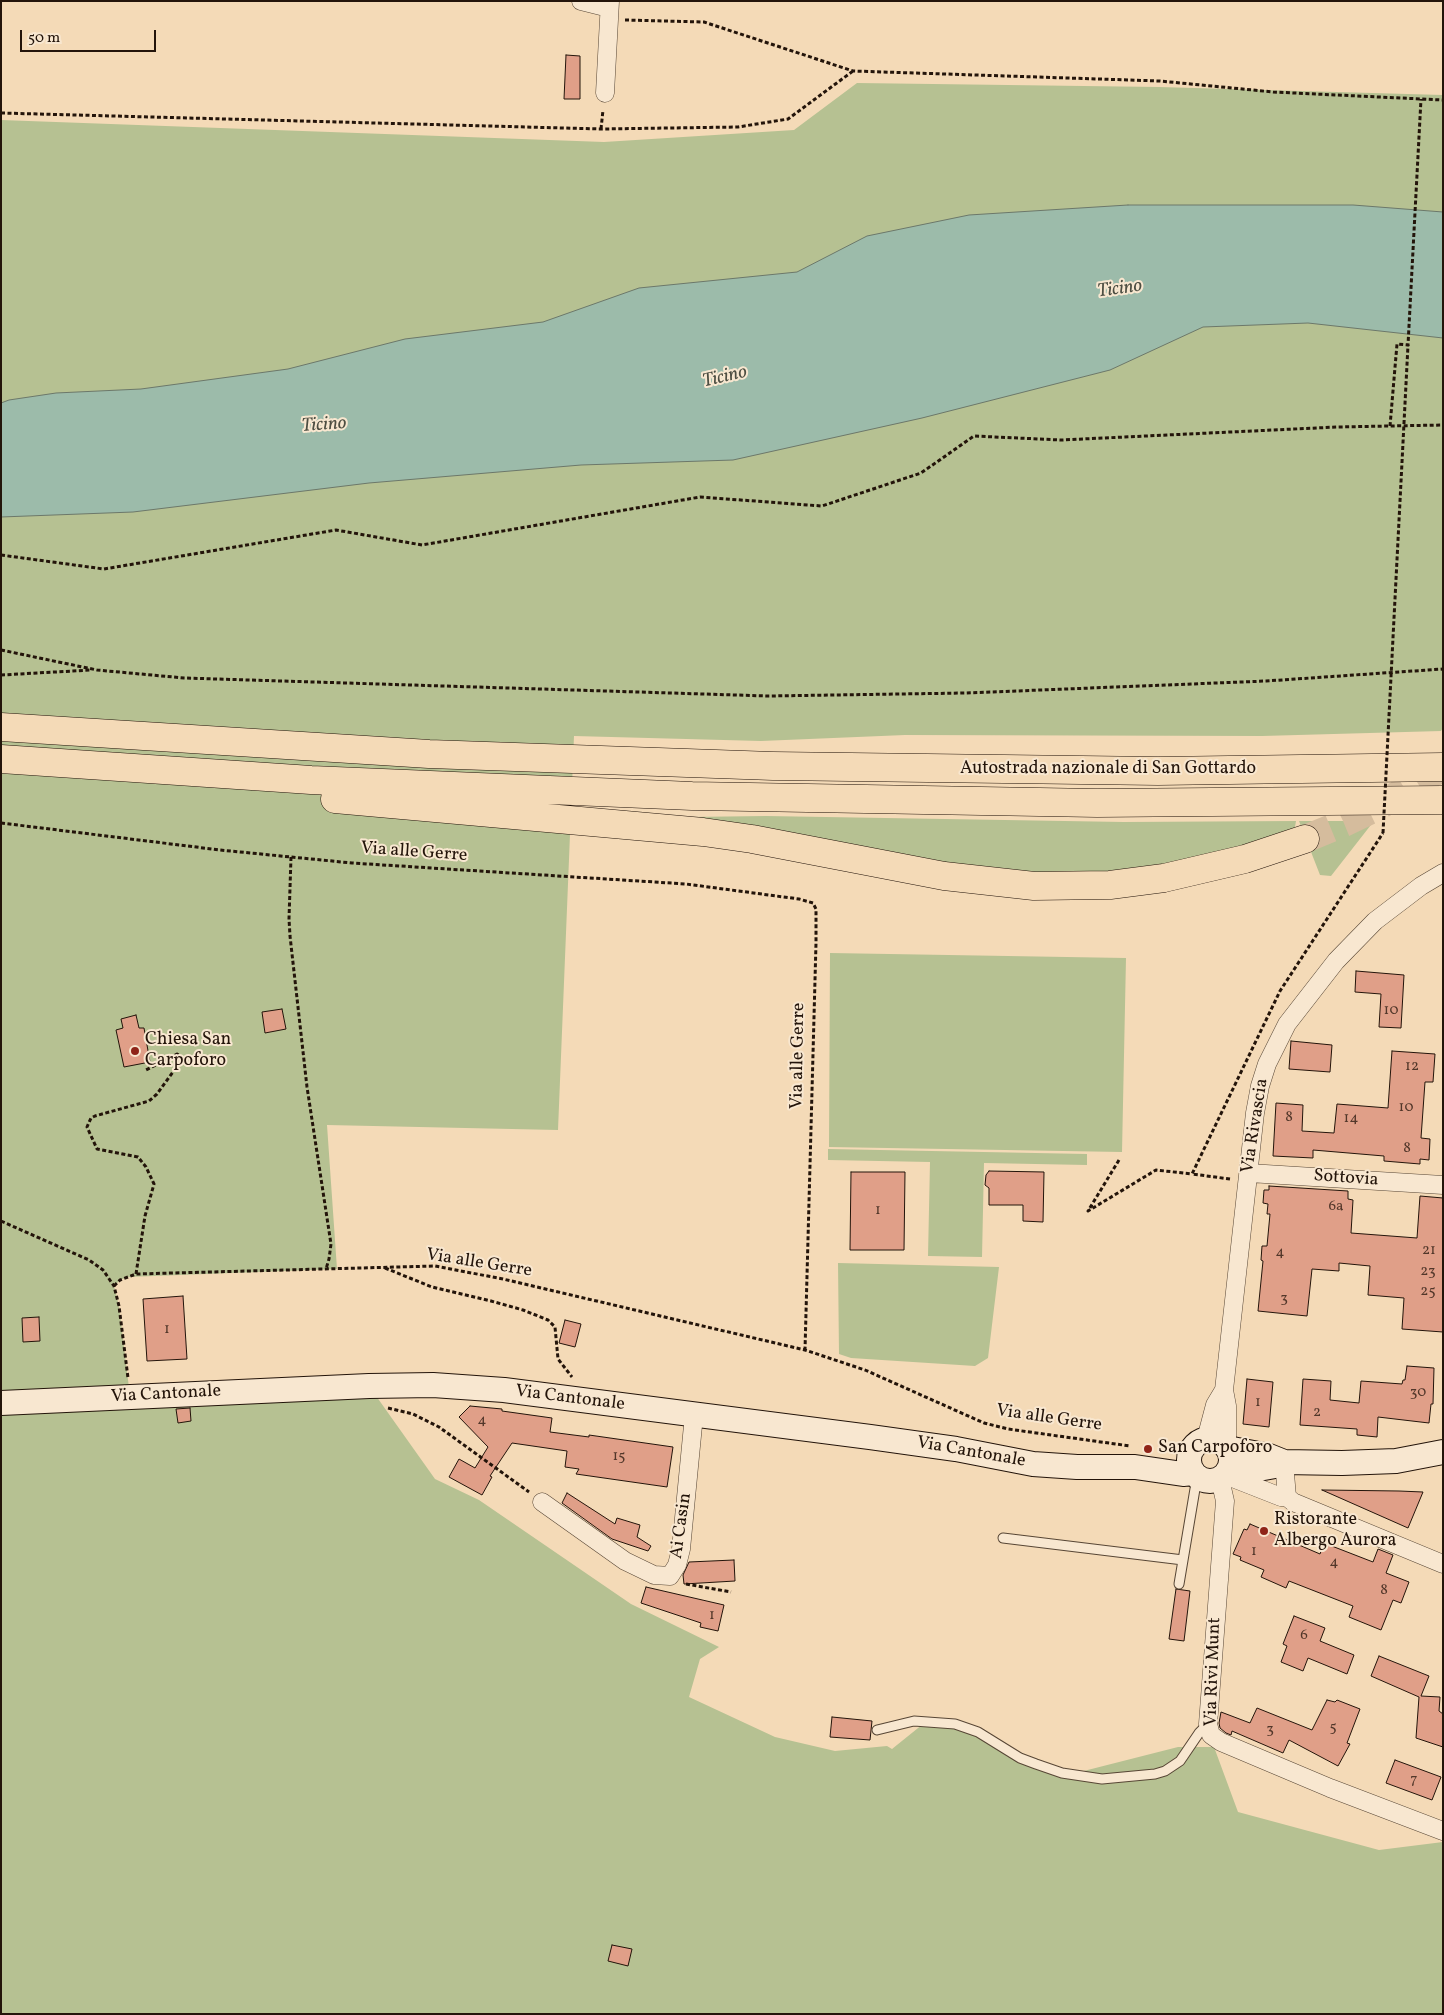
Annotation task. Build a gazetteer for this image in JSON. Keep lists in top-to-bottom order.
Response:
{
  "streets": {
    "highway": ["Autostrada nazionale di San Gottardo"],
    "main road": ["Via Cantonale"],
    "street": [
      "Via Rivascia",
      "Sottovia",
      "Ai Casin",
      "Via Rivi Munt"
    ],
    "path": ["Via alle Gerre"]
  },
  "crossings": [
    ["Via alle Gerre", "Via Cantonale"],
    ["Via Rivascia", "Sottovia"],
    ["Via Rivascia", "Via Cantonale"],
    ["Via Cantonale", "Ai Casin"],
    ["Via Cantonale", "Via Rivi Munt"]
  ],
  "water": ["Ticino"],
  "places": ["Chiesa San Carpoforo", "San Carpoforo", "Ristorante Albergo Aurora"],
  "house_numbers": [
    "10",
    "12",
    "10",
    "8",
    "14",
    "8",
    "6a",
    "1",
    "21",
    "4",
    "23",
    "25",
    "3",
    "1",
    "30",
    "1",
    "2",
    "4",
    "15",
    "1",
    "4",
    "8",
    "1",
    "6",
    "5",
    "3",
    "7"
  ],
  "scale_bar": "50 m"
}
